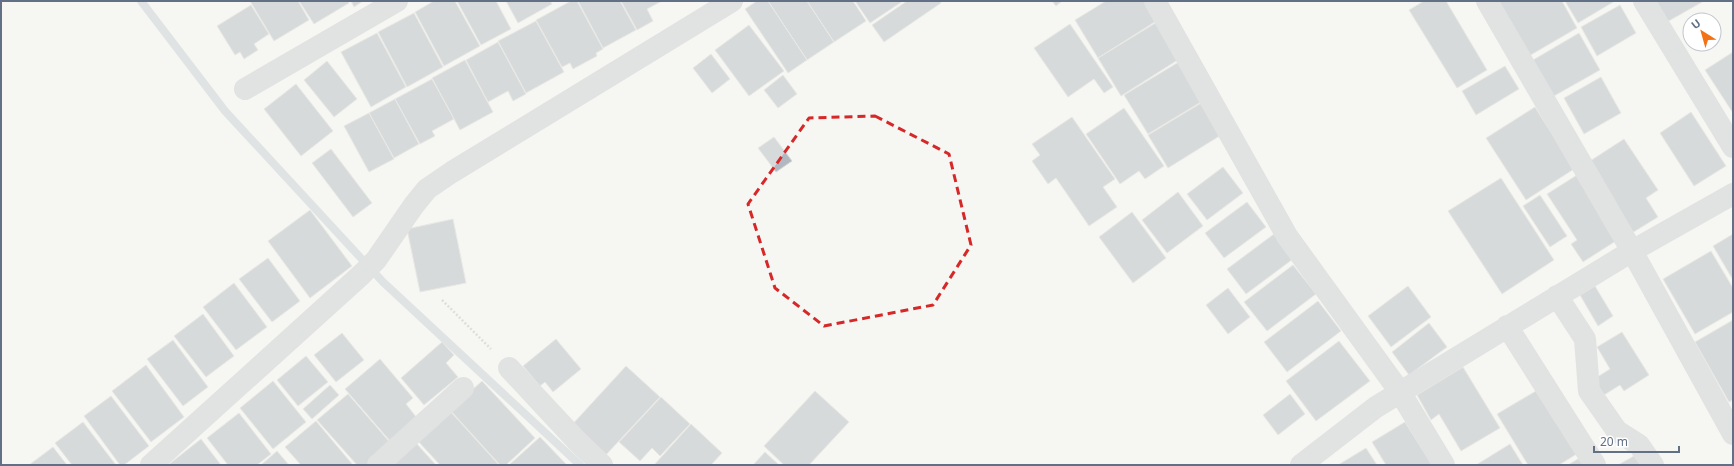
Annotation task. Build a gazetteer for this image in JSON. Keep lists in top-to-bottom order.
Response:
{
  "scale_bar": "20 m",
  "north": "top left"
}
